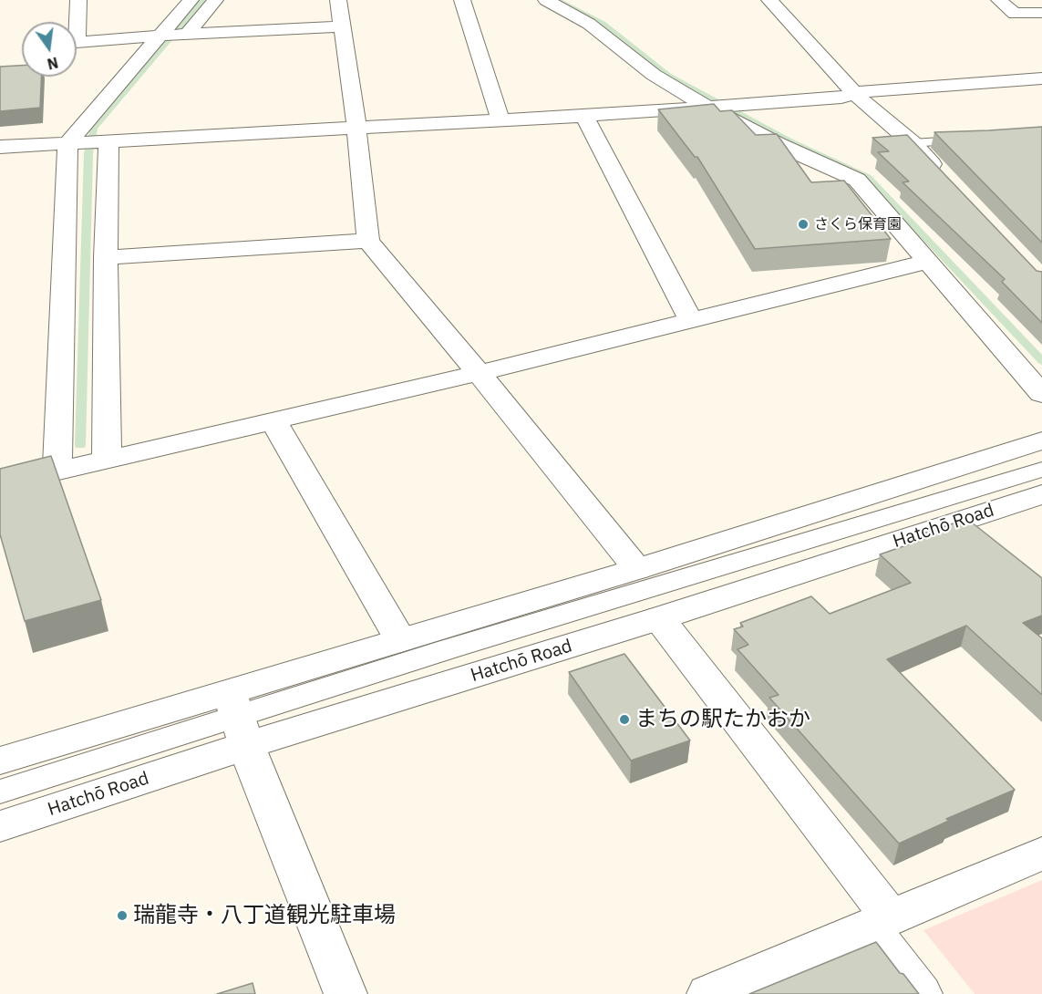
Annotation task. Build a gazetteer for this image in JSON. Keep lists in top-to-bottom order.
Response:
{
  "streets": {
    "street": ["Hatchō Road"]
  },
  "places": ["さくら保育園", "まちの駅たかおか", "瑞龍寺・八丁道観光駐車場"],
  "north": "bottom"
}
